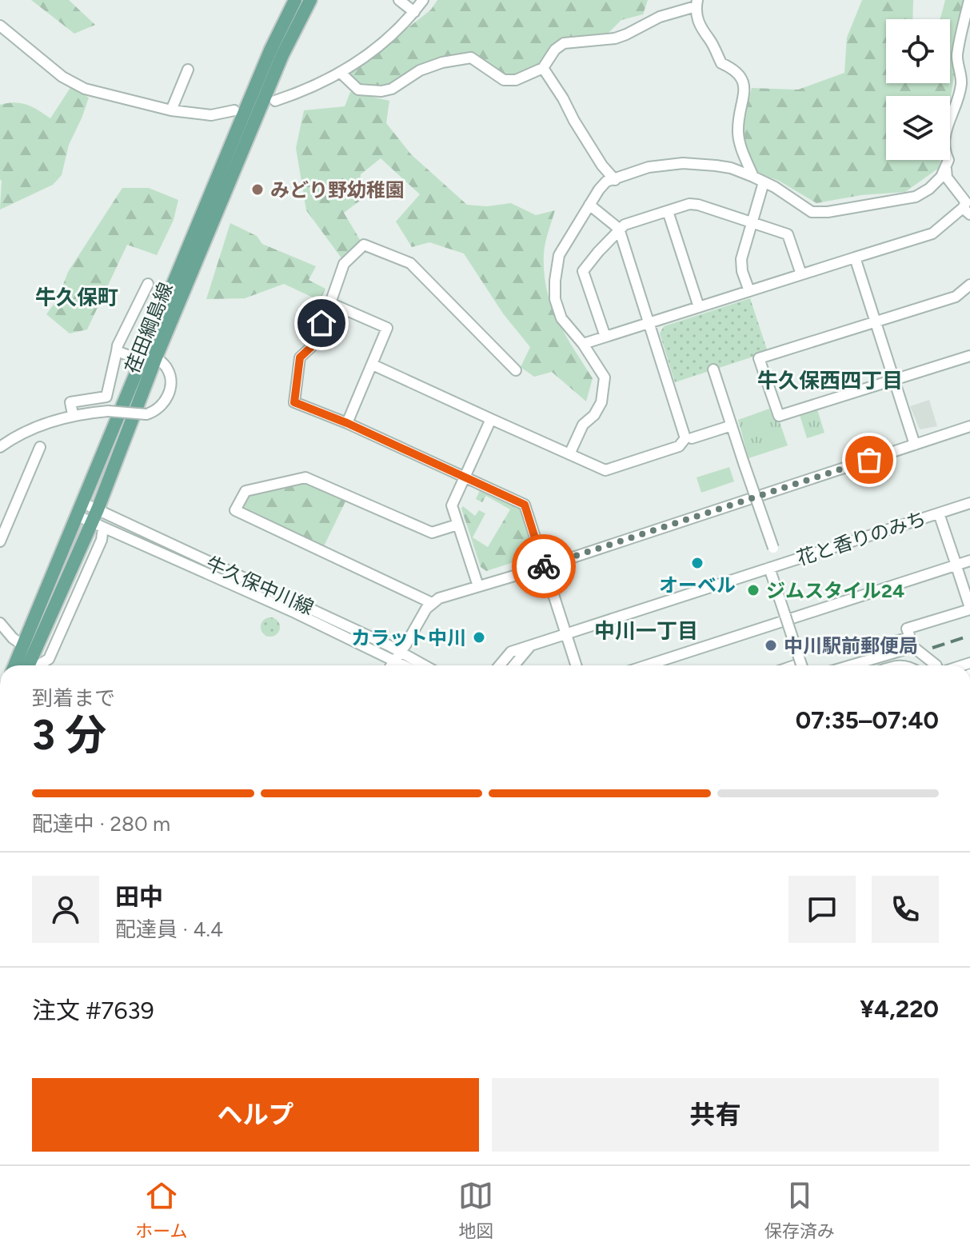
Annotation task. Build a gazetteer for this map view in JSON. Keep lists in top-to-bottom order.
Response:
{
  "streets": {
    "main road": ["荏田綱島線"],
    "street": ["花と香りのみち", "牛久保中川線"]
  },
  "crossings": [
    ["荏田綱島線", "牛久保中川線"]
  ],
  "districts": ["牛久保町", "牛久保西四丁目", "中川一丁目"],
  "places": [
    "みどり野幼稚園",
    "オーベル",
    "ジムスタイル24",
    "カラット中川",
    "中川駅前郵便局"
  ],
  "page": {
    "heading": ["3 分", "到着まで", "07:35–07:40"],
    "panel": [
      "田中",
      "配達員 · 4.4",
      "注文 #7639",
      "¥4,220"
    ],
    "bar": "配達中 · 280 m",
    "buttons": ["ヘルプ", "共有"],
    "tabs": ["ホーム", "地図", "保存済み"]
  }
}
